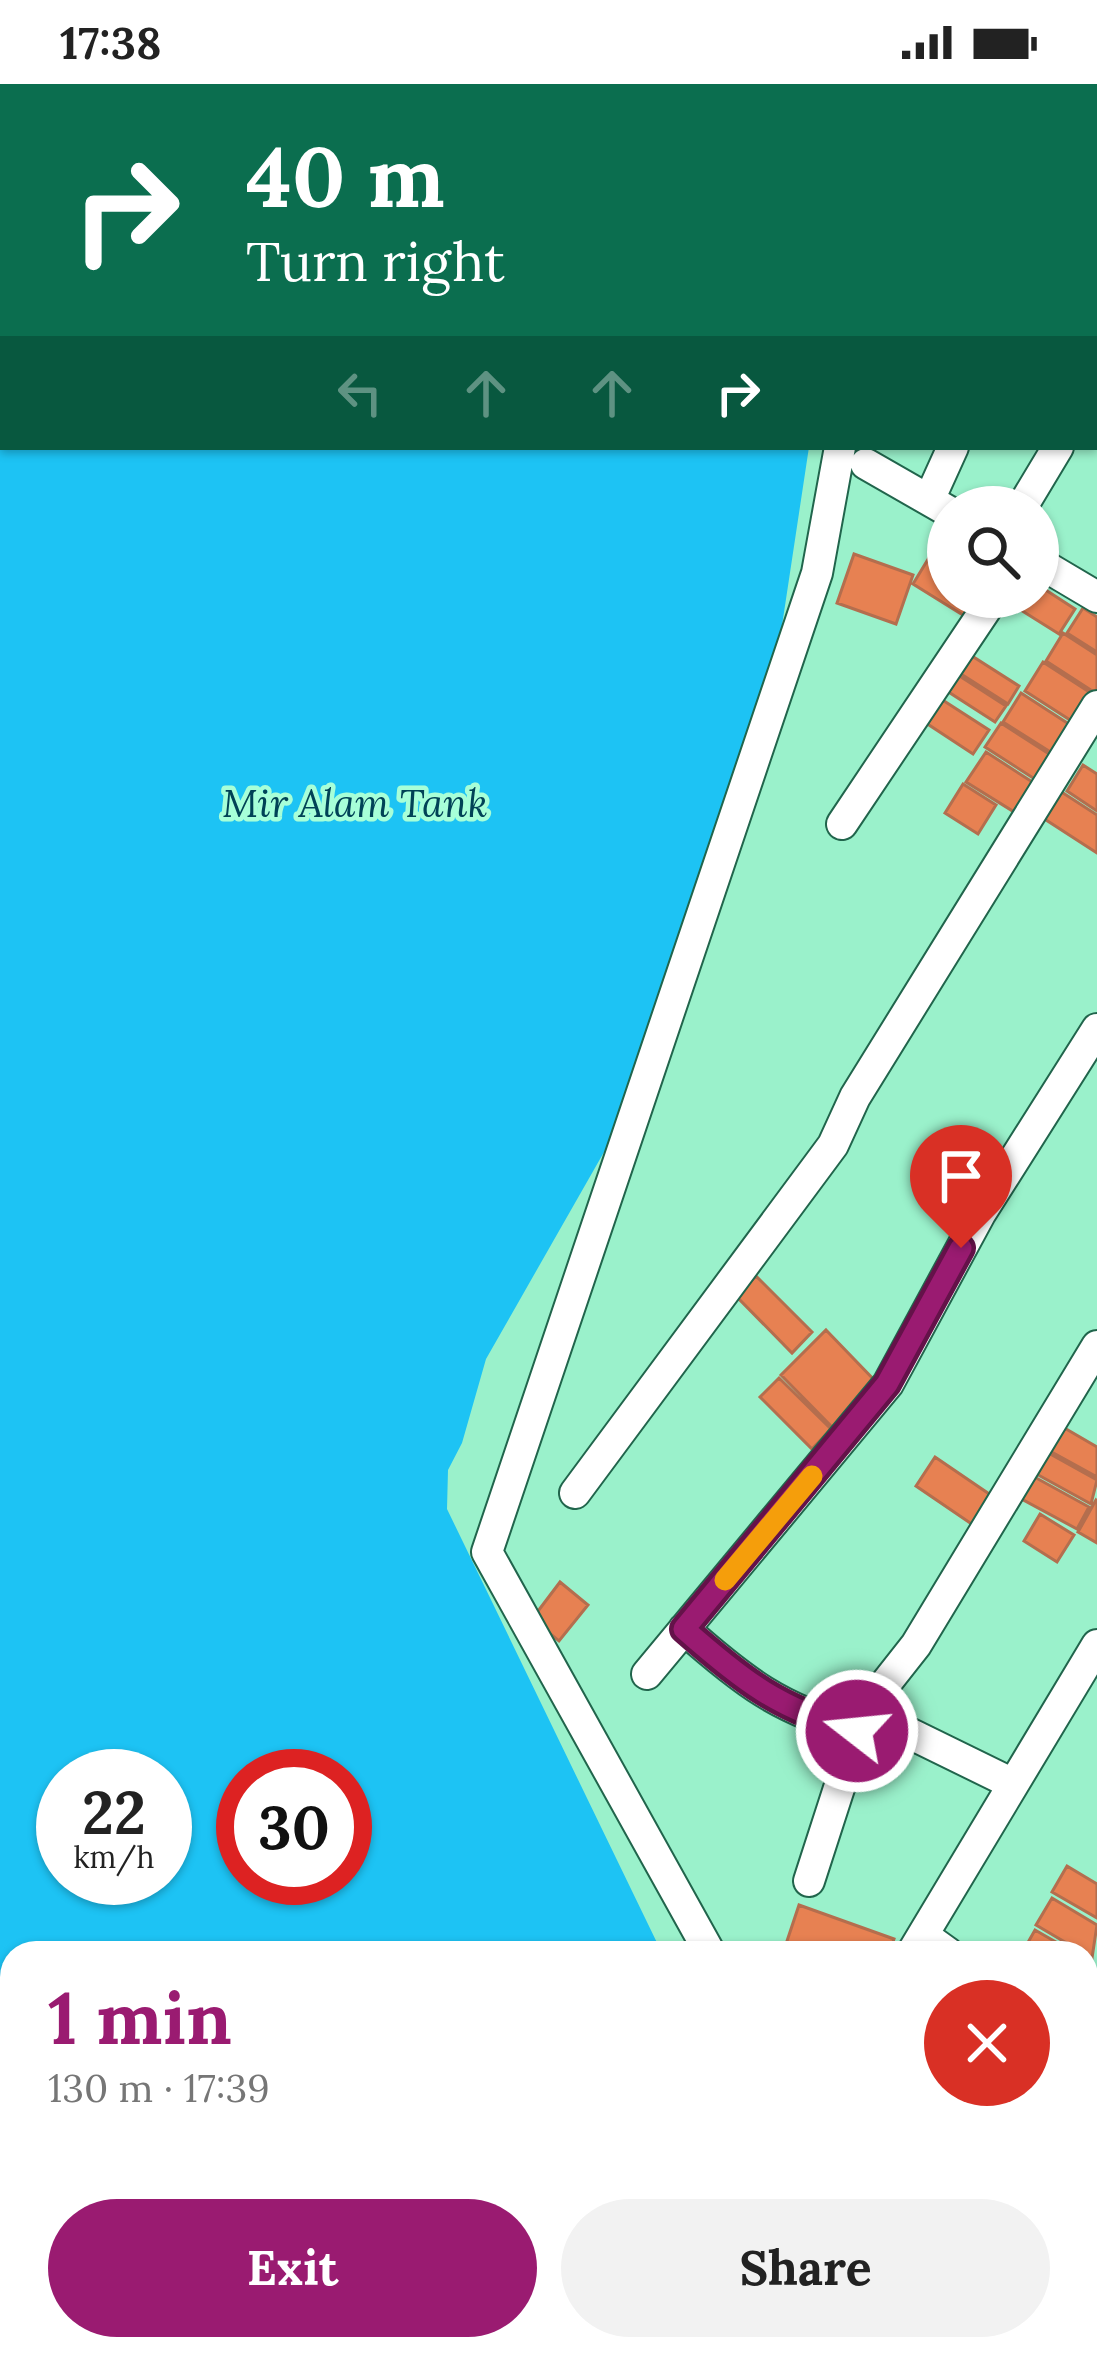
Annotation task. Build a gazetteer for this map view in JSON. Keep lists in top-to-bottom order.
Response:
{
  "water": ["Mir Alam Tank"],
  "page": {
    "status": "17:38",
    "turn": ["40 m", "Turn right"],
    "speed": "22 km/h",
    "limit": "30",
    "heading": ["1 min", "130 m · 17:39"],
    "buttons": ["Exit", "Share"]
  }
}
